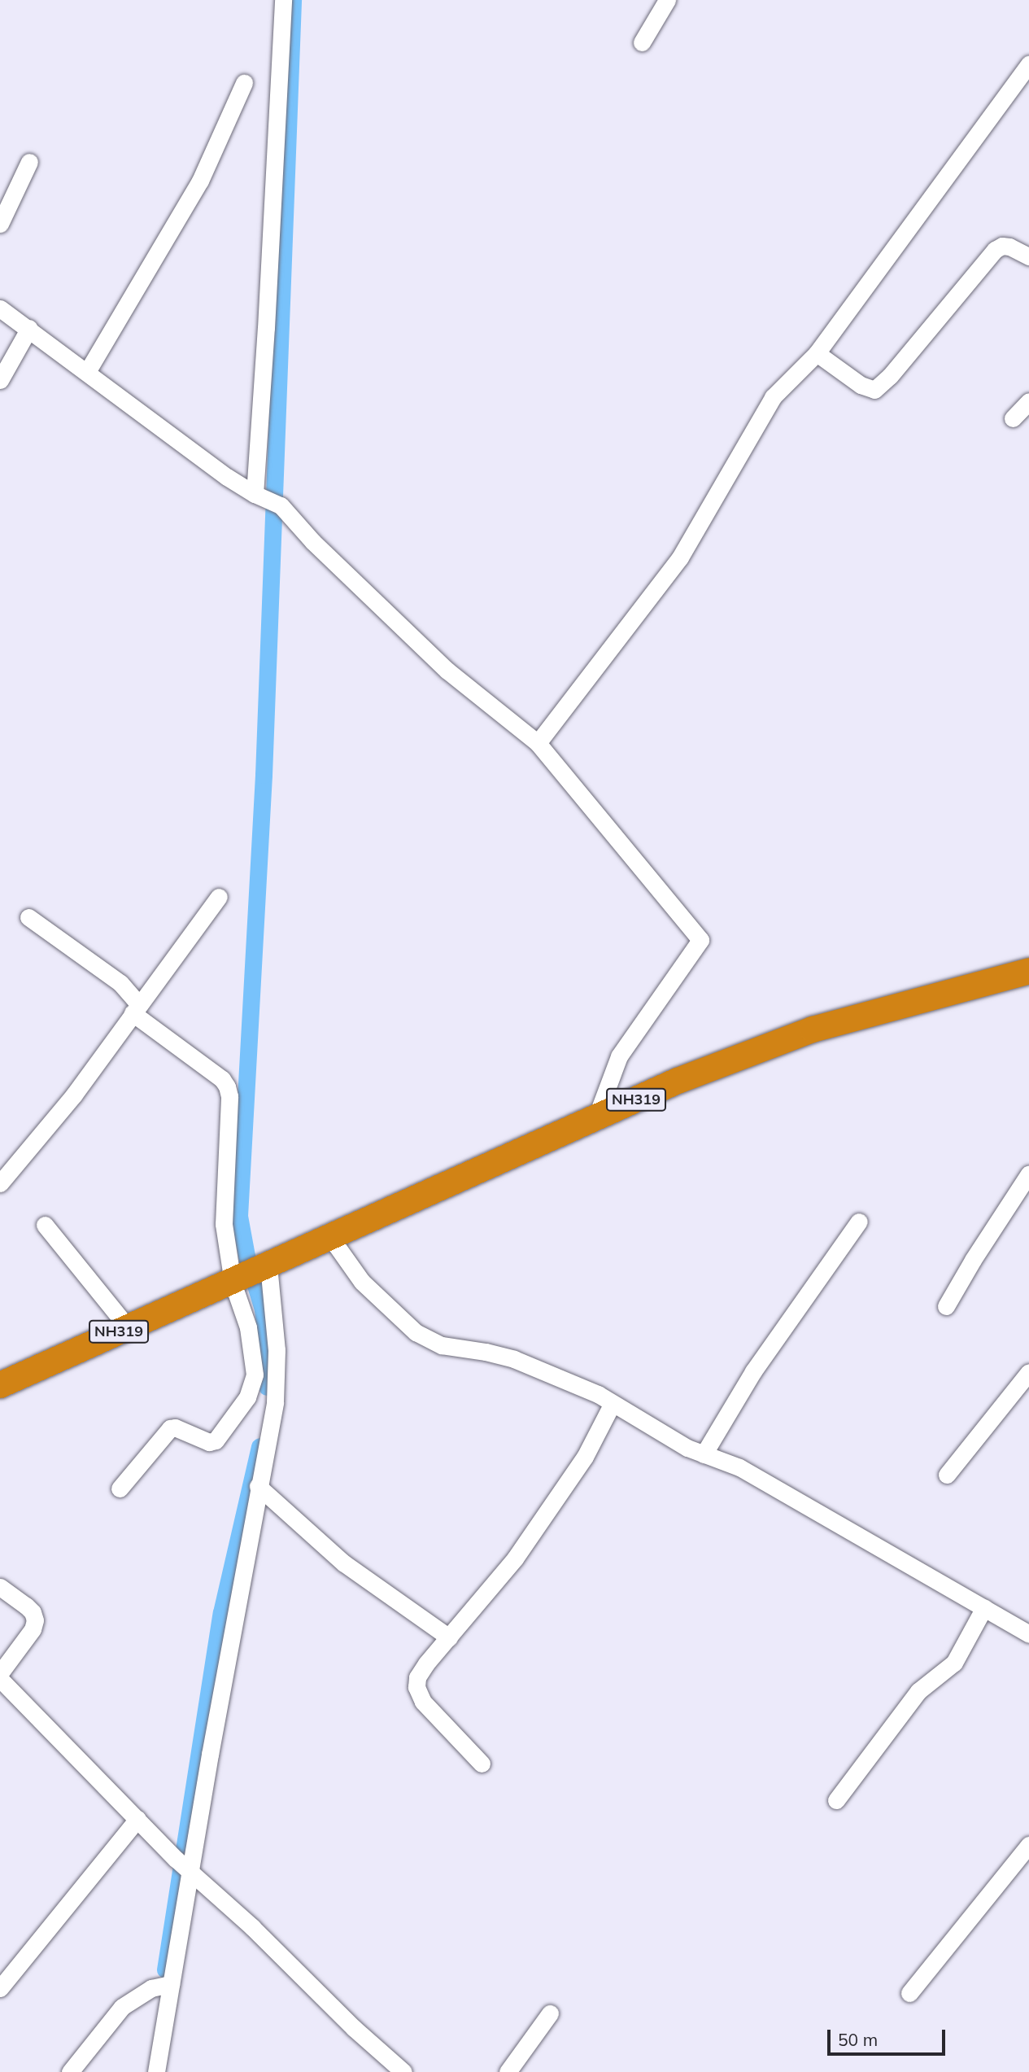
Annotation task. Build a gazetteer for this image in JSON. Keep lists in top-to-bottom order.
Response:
{
  "streets": {
    "highway": ["NH319"]
  },
  "scale_bar": "50 m"
}
